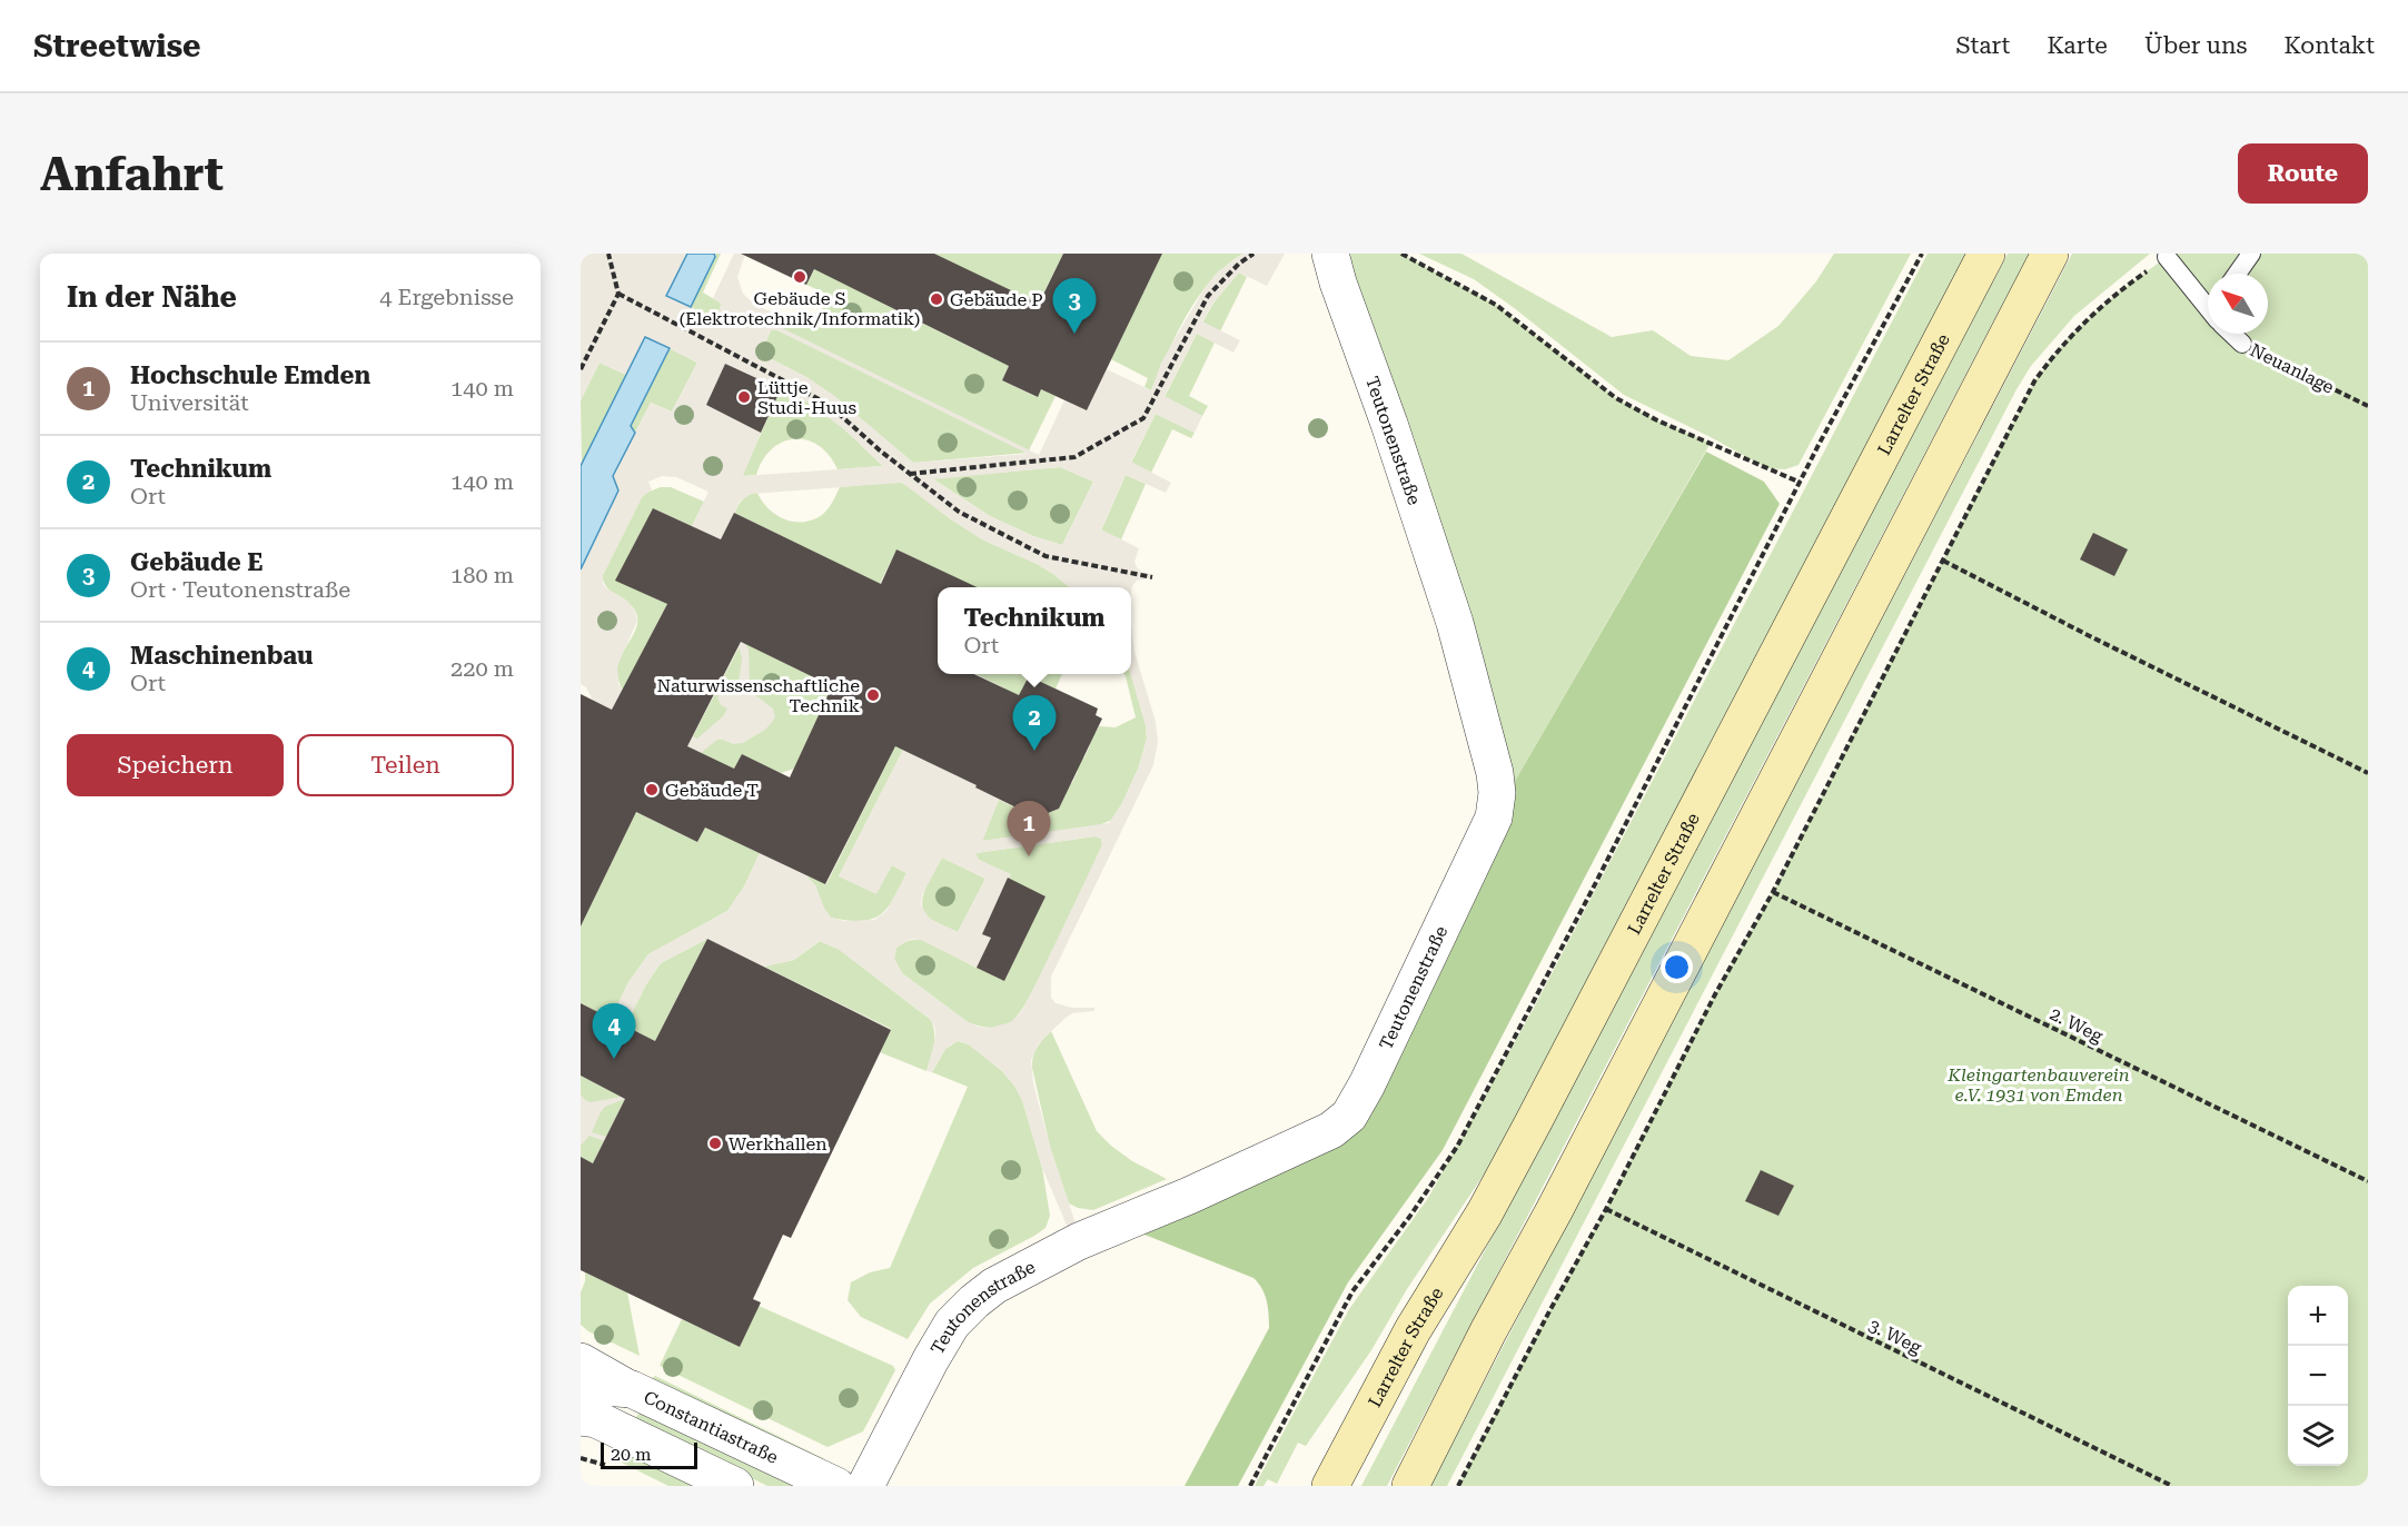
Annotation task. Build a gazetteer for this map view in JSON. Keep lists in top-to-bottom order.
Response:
{
  "streets": {
    "street": ["Larrelter Straße", "Teutonenstraße", "Constantiastraße"],
    "lane": ["Neuanlage"],
    "path": ["2. Weg", "3. Weg"]
  },
  "parks": ["Kleingartenbauverein e.V. 1931 von Emden"],
  "places": [
    "Gebäude S (Elektrotechnik/Informatik)",
    "Gebäude P",
    "Lüttje Studi-Huus",
    "Naturwissenschaftliche Technik",
    "Gebäude T",
    "Werkhallen"
  ],
  "scale_bar": "20 m",
  "north": "top left",
  "page": {
    "header": "Streetwise",
    "nav": [
      "Start",
      "Karte",
      "Über uns",
      "Kontakt"
    ],
    "buttons": [
      "Route",
      ["Speichern", "Teilen"]
    ],
    "title": "Anfahrt",
    "heading": ["In der Nähe", "4 Ergebnisse"],
    "pins": [
      "3",
      "2",
      "1",
      "4"
    ],
    "list": [
      {
        "mark": "1",
        "name": "Hochschule Emden",
        "note": "Universität",
        "value": "140 m"
      },
      {
        "mark": "2",
        "name": "Technikum",
        "note": "Ort",
        "value": "140 m"
      },
      {
        "mark": "3",
        "name": "Gebäude E",
        "note": "Ort · Teutonenstraße",
        "value": "180 m"
      },
      {
        "mark": "4",
        "name": "Maschinenbau",
        "note": "Ort",
        "value": "220 m"
      }
    ],
    "popup": ["Technikum", "Ort"],
    "map_buttons": ["+", "−"],
    "scale": "20 m"
  }
}
